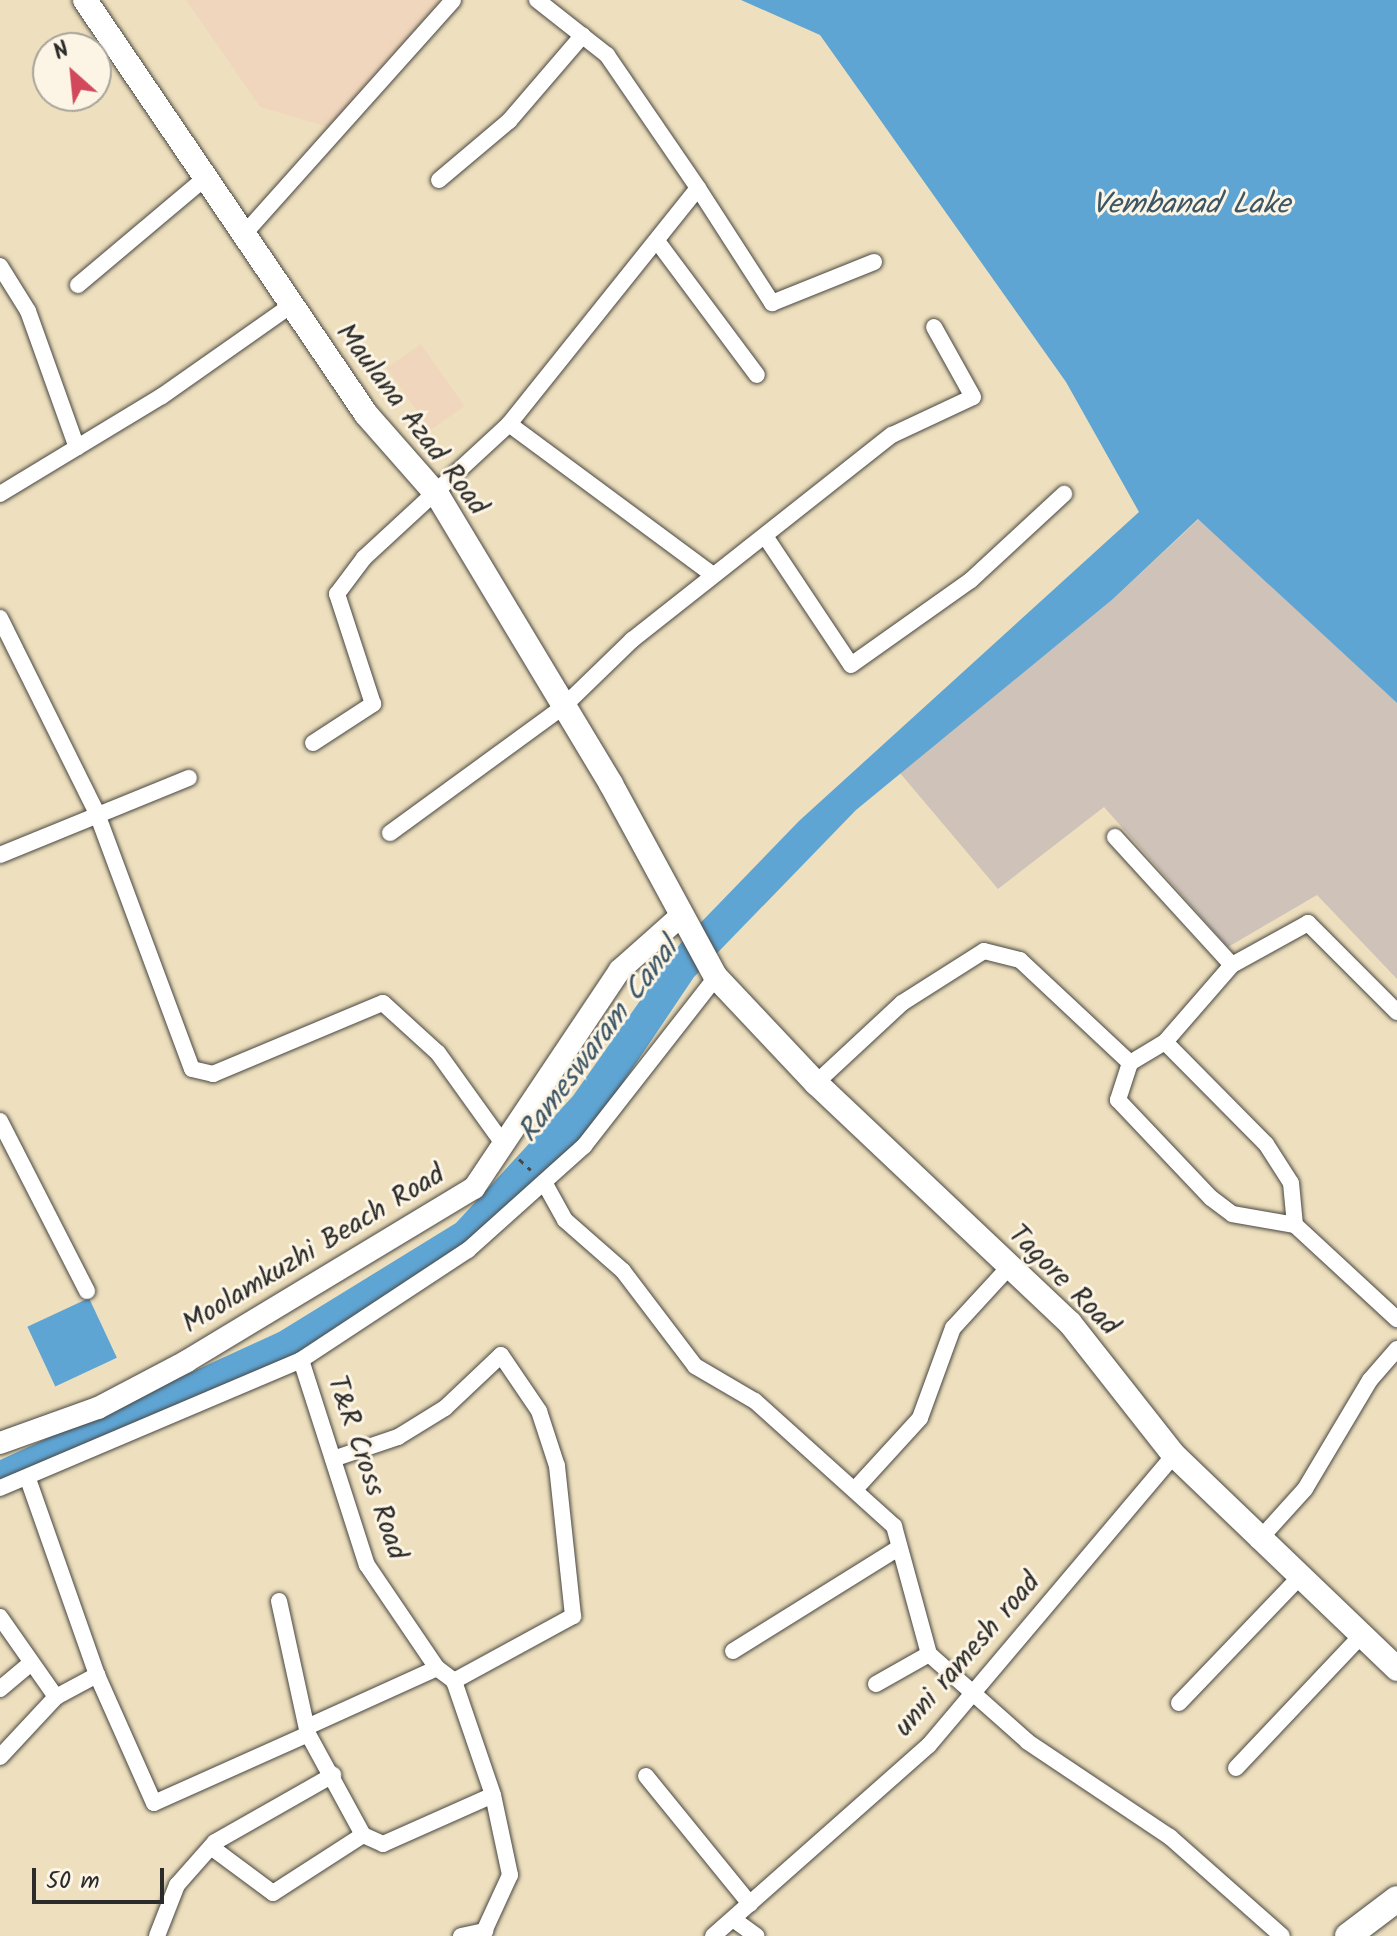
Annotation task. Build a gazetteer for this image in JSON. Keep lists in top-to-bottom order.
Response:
{
  "streets": {
    "main road": ["Maulana Azad Road", "Tagore Road"],
    "street": ["Moolamkuzhi Beach Road", "T&R Cross Road", "unni ramesh road"]
  },
  "crossings": [
    ["Maulana Azad Road", "Moolamkuzhi Beach Road"],
    ["Maulana Azad Road", "Tagore Road"],
    ["Moolamkuzhi Beach Road", "Tagore Road"],
    ["Tagore Road", "unni ramesh road"]
  ],
  "water": ["Vembanad Lake", "Rameswaram Canal"],
  "scale_bar": "50 m",
  "north": "top left"
}
